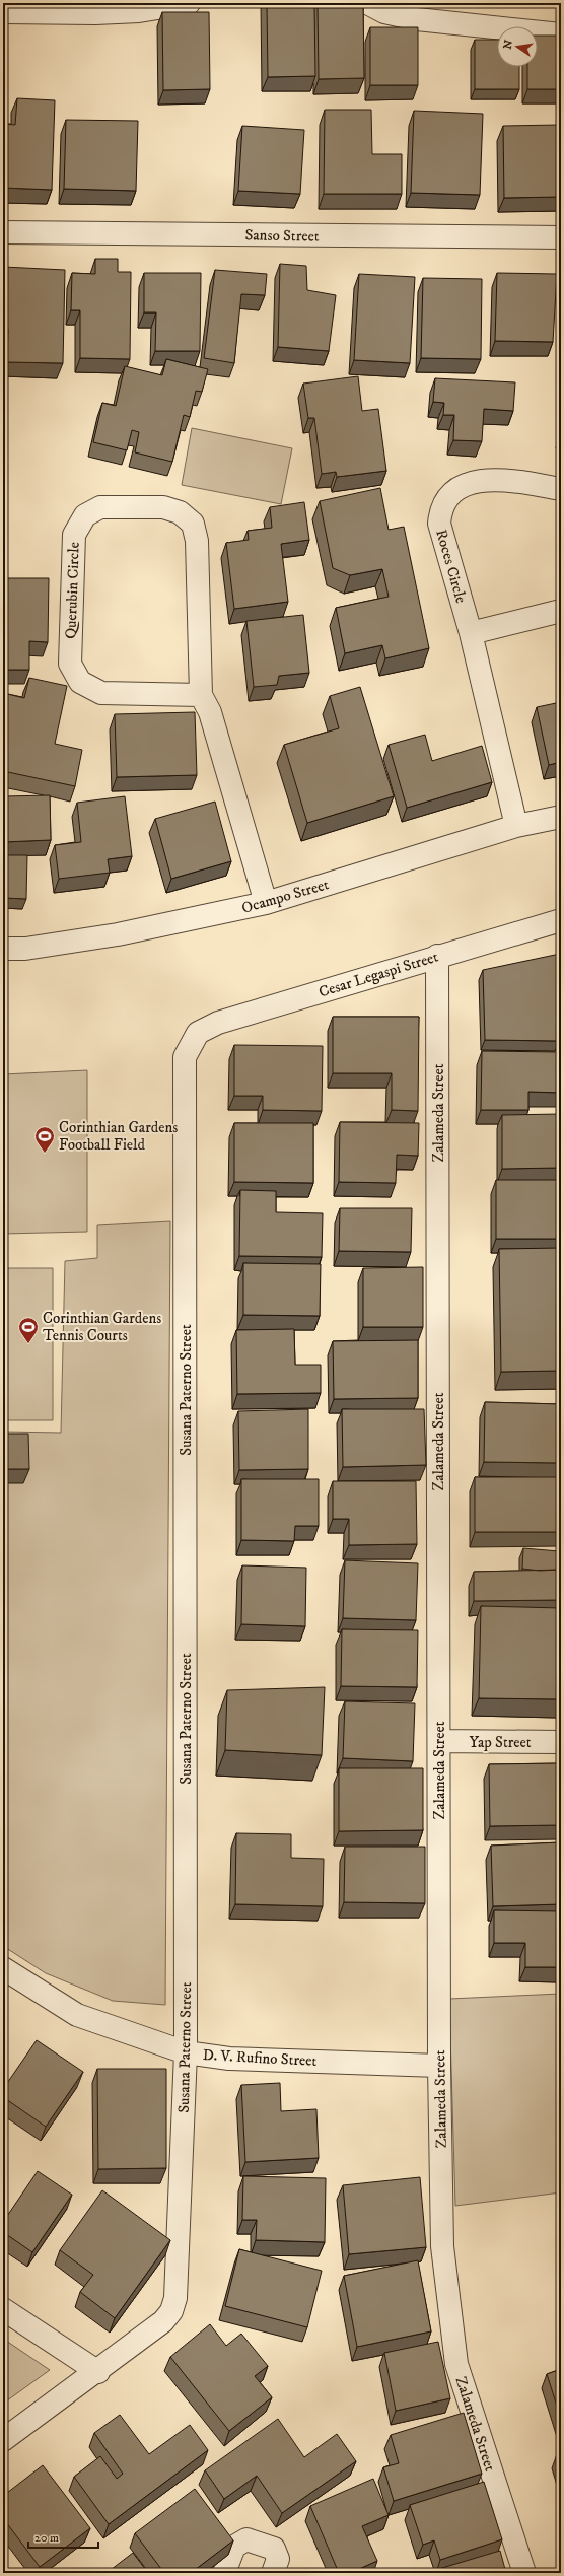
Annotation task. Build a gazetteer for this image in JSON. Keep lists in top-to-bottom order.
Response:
{
  "streets": {
    "street": [
      "Sanso Street",
      "Roces Circle",
      "Querubin Circle",
      "Ocampo Street",
      "Cesar Legaspi Street",
      "Zalameda Street",
      "Susana Paterno Street",
      "Yap Street",
      "D. V. Rufino Street"
    ]
  },
  "crossings": [
    ["Roces Circle", "Ocampo Street"],
    ["Querubin Circle", "Ocampo Street"],
    ["Cesar Legaspi Street", "Zalameda Street"],
    ["Cesar Legaspi Street", "Susana Paterno Street"],
    ["Zalameda Street", "Yap Street"],
    ["Zalameda Street", "D. V. Rufino Street"],
    ["Susana Paterno Street", "D. V. Rufino Street"]
  ],
  "places": {
    "sports": ["Corinthian Gardens Football Field", "Corinthian Gardens Tennis Courts"]
  },
  "scale_bar": "20 m",
  "north": "left"
}
